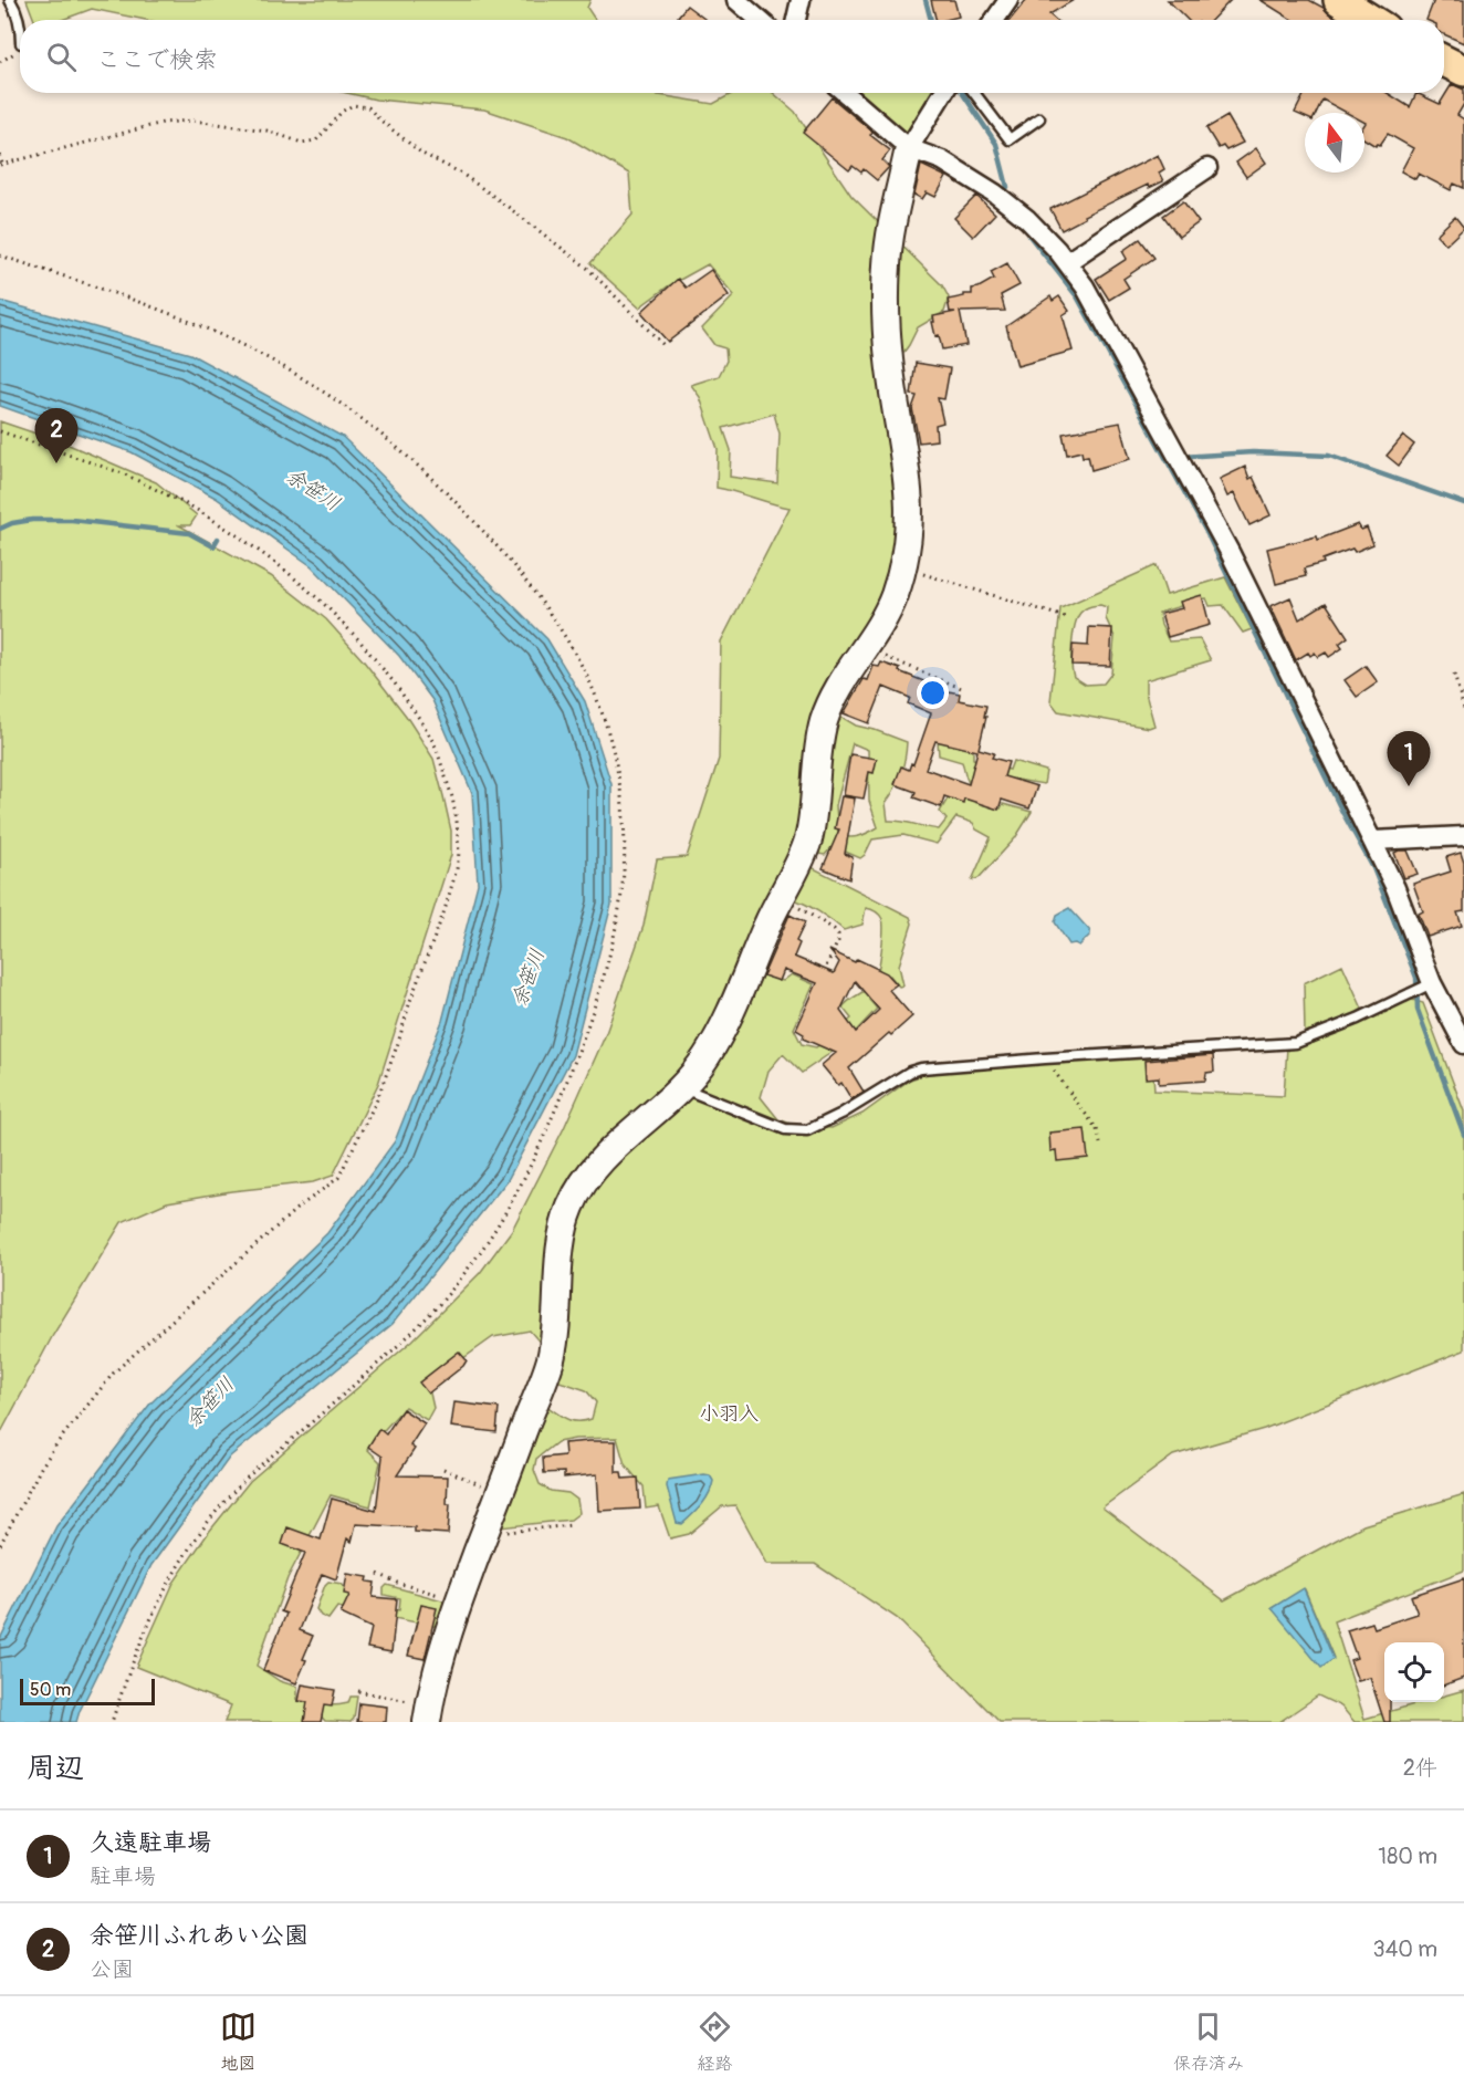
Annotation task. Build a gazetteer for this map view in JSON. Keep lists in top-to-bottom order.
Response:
{
  "districts": ["小羽入"],
  "water": ["余笹川"],
  "scale_bar": "50 m",
  "north": "top",
  "page": {
    "search": "ここで検索",
    "pins": ["2", "1"],
    "scale": "50 m",
    "heading": ["周辺", "2件"],
    "list": [
      {
        "mark": "1",
        "name": "久遠駐車場",
        "note": "駐車場",
        "value": "180 m"
      },
      {
        "mark": "2",
        "name": "余笹川ふれあい公園",
        "note": "公園",
        "value": "340 m"
      }
    ],
    "nav": ["地図", "経路", "保存済み"]
  }
}
